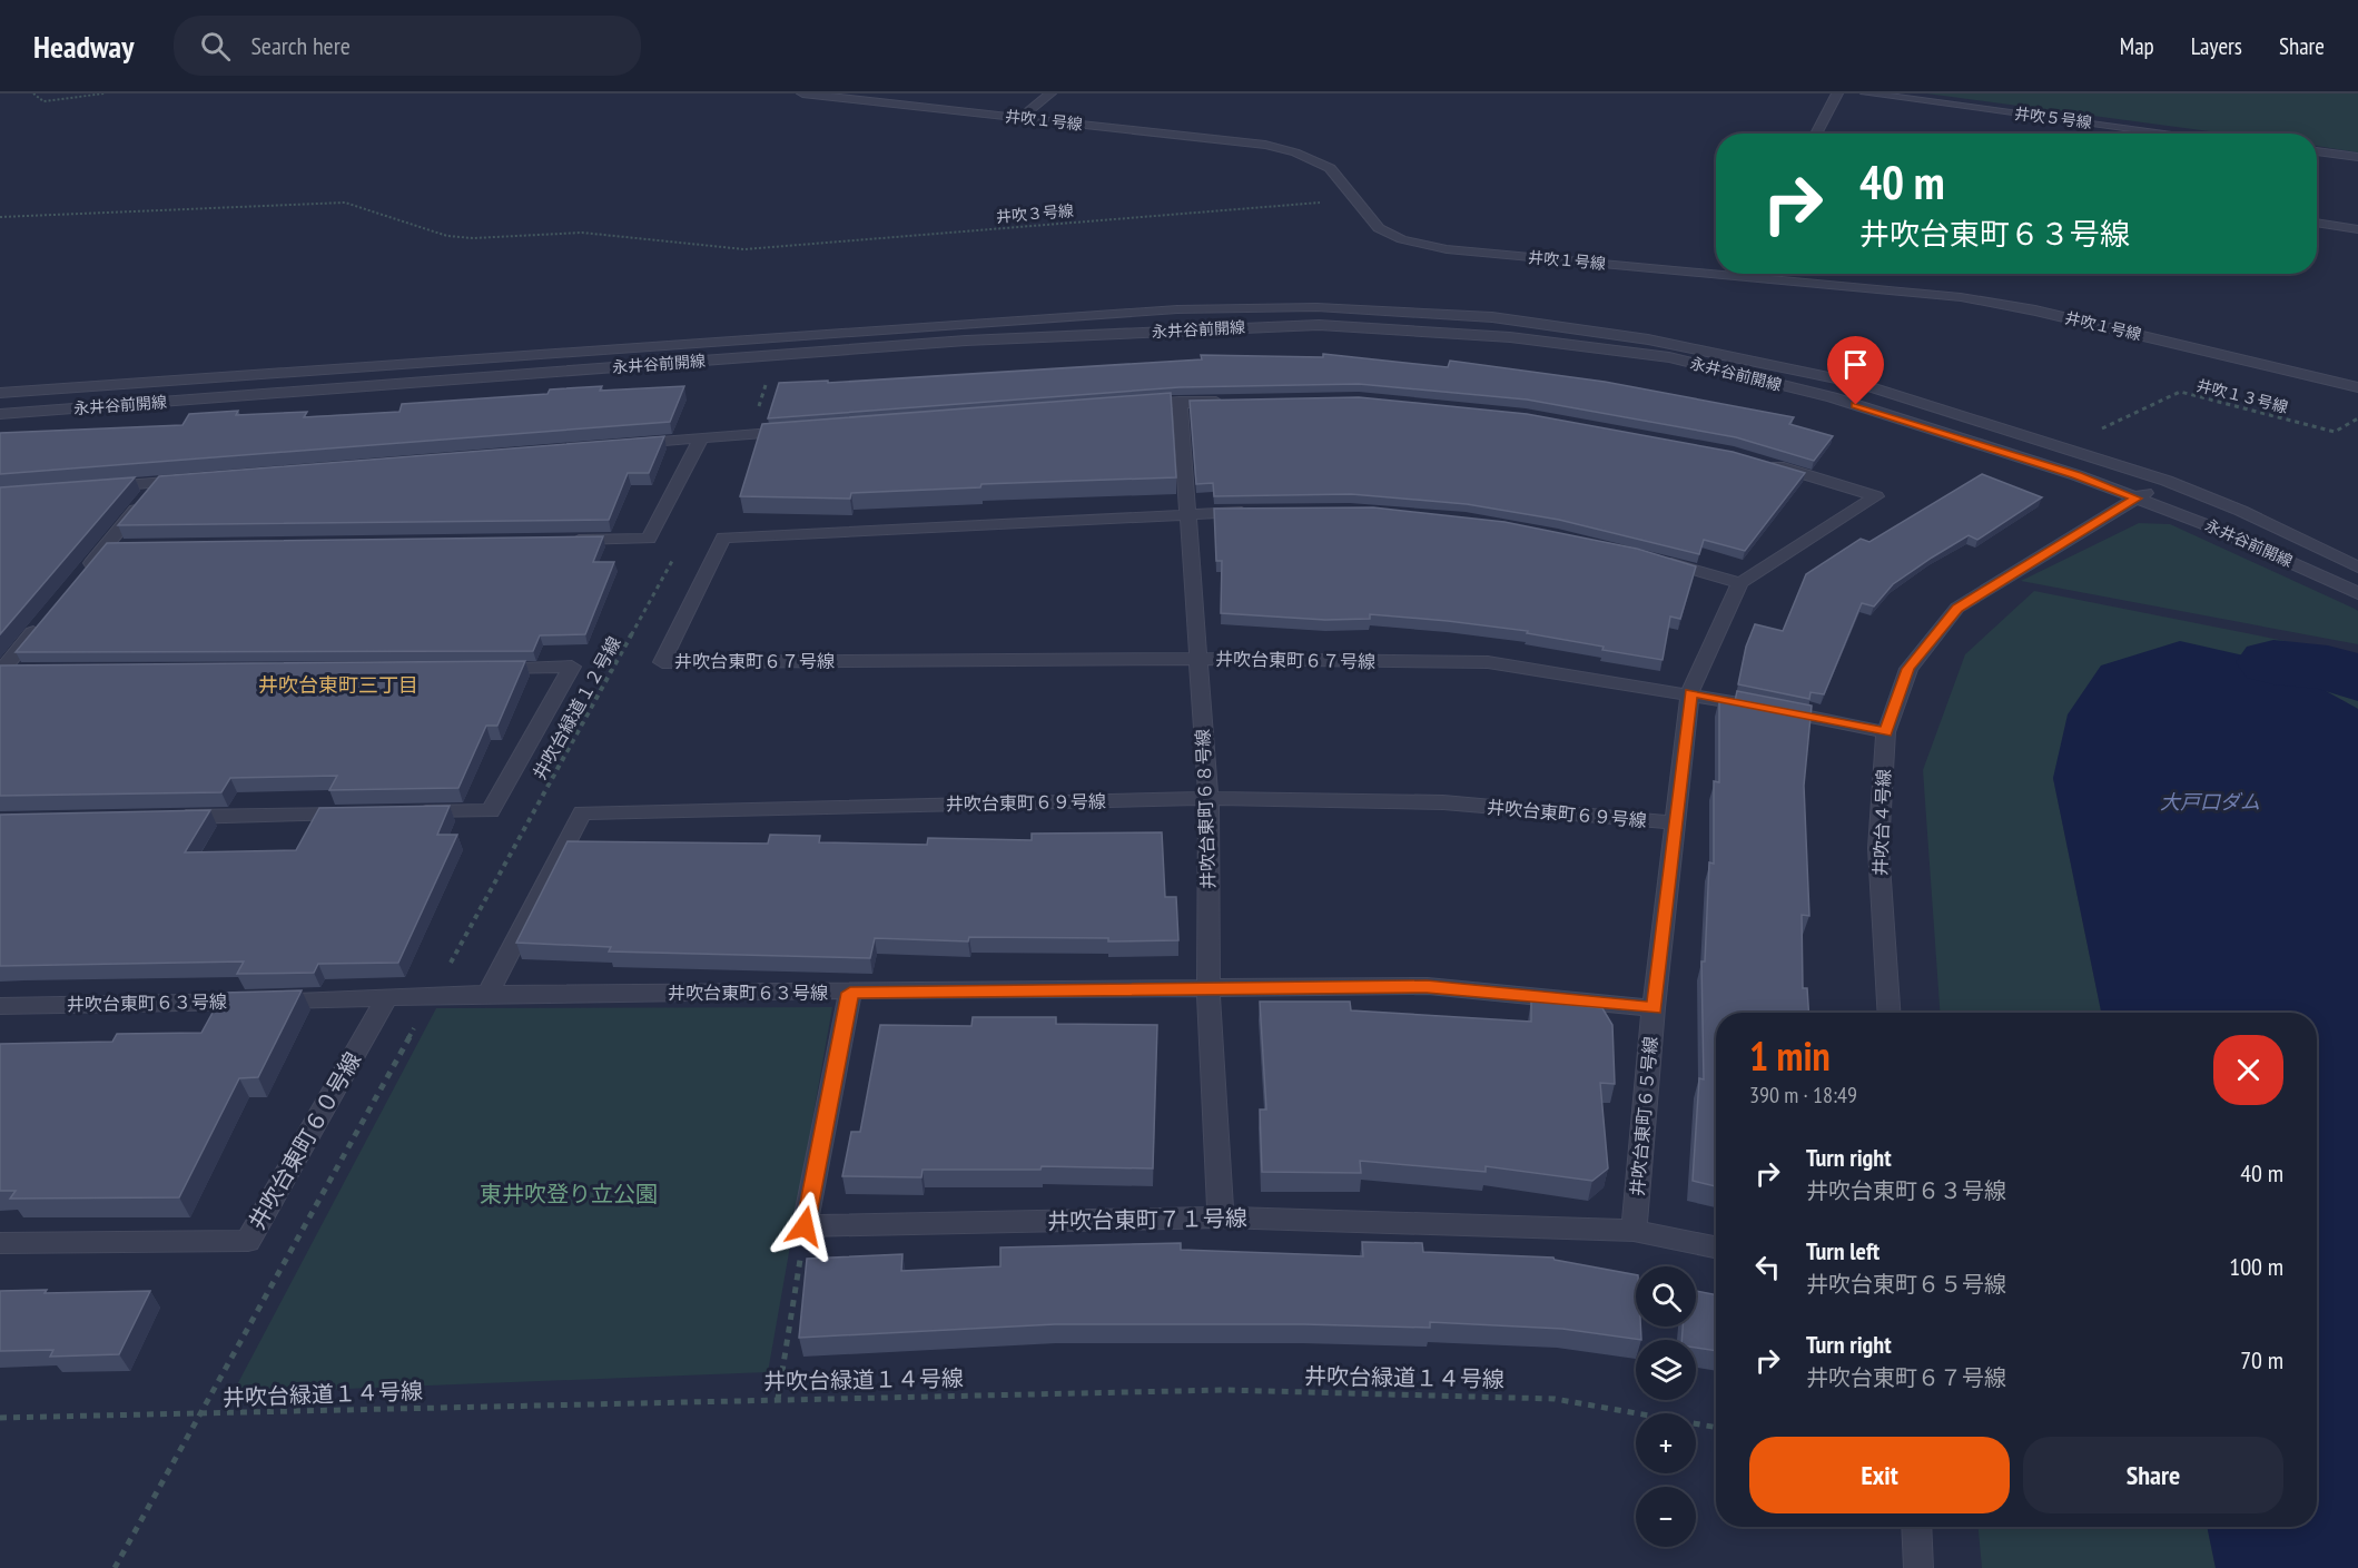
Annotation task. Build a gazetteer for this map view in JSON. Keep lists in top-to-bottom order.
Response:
{
  "streets": {
    "street": [
      "井吹５号線",
      "井吹１号線",
      "永井谷前開線",
      "井吹台東町６７号線",
      "井吹台東町６９号線",
      "井吹台東町６８号線",
      "井吹台４号線",
      "井吹台東町６３号線",
      "井吹台東町６５号線",
      "井吹台東町６０号線",
      "井吹台東町７１号線"
    ],
    "path": [
      "井吹３号線",
      "井吹１３号線",
      "井吹台緑道１２号線",
      "井吹台緑道１４号線"
    ]
  },
  "crossings": [
    ["井吹１号線", "井吹３号線"],
    ["永井谷前開線", "井吹台４号線"],
    ["井吹台東町６７号線", "井吹台東町６８号線"],
    ["井吹台東町６７号線", "井吹台４号線"],
    ["井吹台東町６７号線", "井吹台東町６５号線"],
    ["井吹台緑道１２号線", "井吹台東町６３号線"],
    ["井吹台緑道１２号線", "井吹台緑道１４号線"],
    ["井吹台東町６９号線", "井吹台東町６８号線"],
    ["井吹台東町６９号線", "井吹台東町６３号線"],
    ["井吹台東町６９号線", "井吹台東町６５号線"],
    ["井吹台東町６８号線", "井吹台東町６３号線"],
    ["井吹台東町６８号線", "井吹台東町７１号線"],
    ["井吹台東町６３号線", "井吹台東町６５号線"],
    ["井吹台東町６３号線", "井吹台東町６０号線"],
    ["井吹台東町６５号線", "井吹台東町７１号線"]
  ],
  "districts": ["井吹台東町三丁目"],
  "water": ["大戸口ダム"],
  "parks": ["東井吹登り立公園"],
  "page": {
    "header": "Headway",
    "search": "Search here",
    "nav": ["Map", "Layers", "Share"],
    "turn": ["40 m", "井吹台東町６３号線"],
    "heading": ["1 min", "390 m · 18:49"],
    "list": [
      {
        "name": "Turn right",
        "note": "井吹台東町６３号線",
        "value": "40 m"
      },
      {
        "name": "Turn left",
        "note": "井吹台東町６５号線",
        "value": "100 m"
      },
      {
        "name": "Turn right",
        "note": "井吹台東町６７号線",
        "value": "70 m"
      }
    ],
    "map_buttons": ["+", "−"],
    "buttons": ["Exit", "Share"]
  }
}
